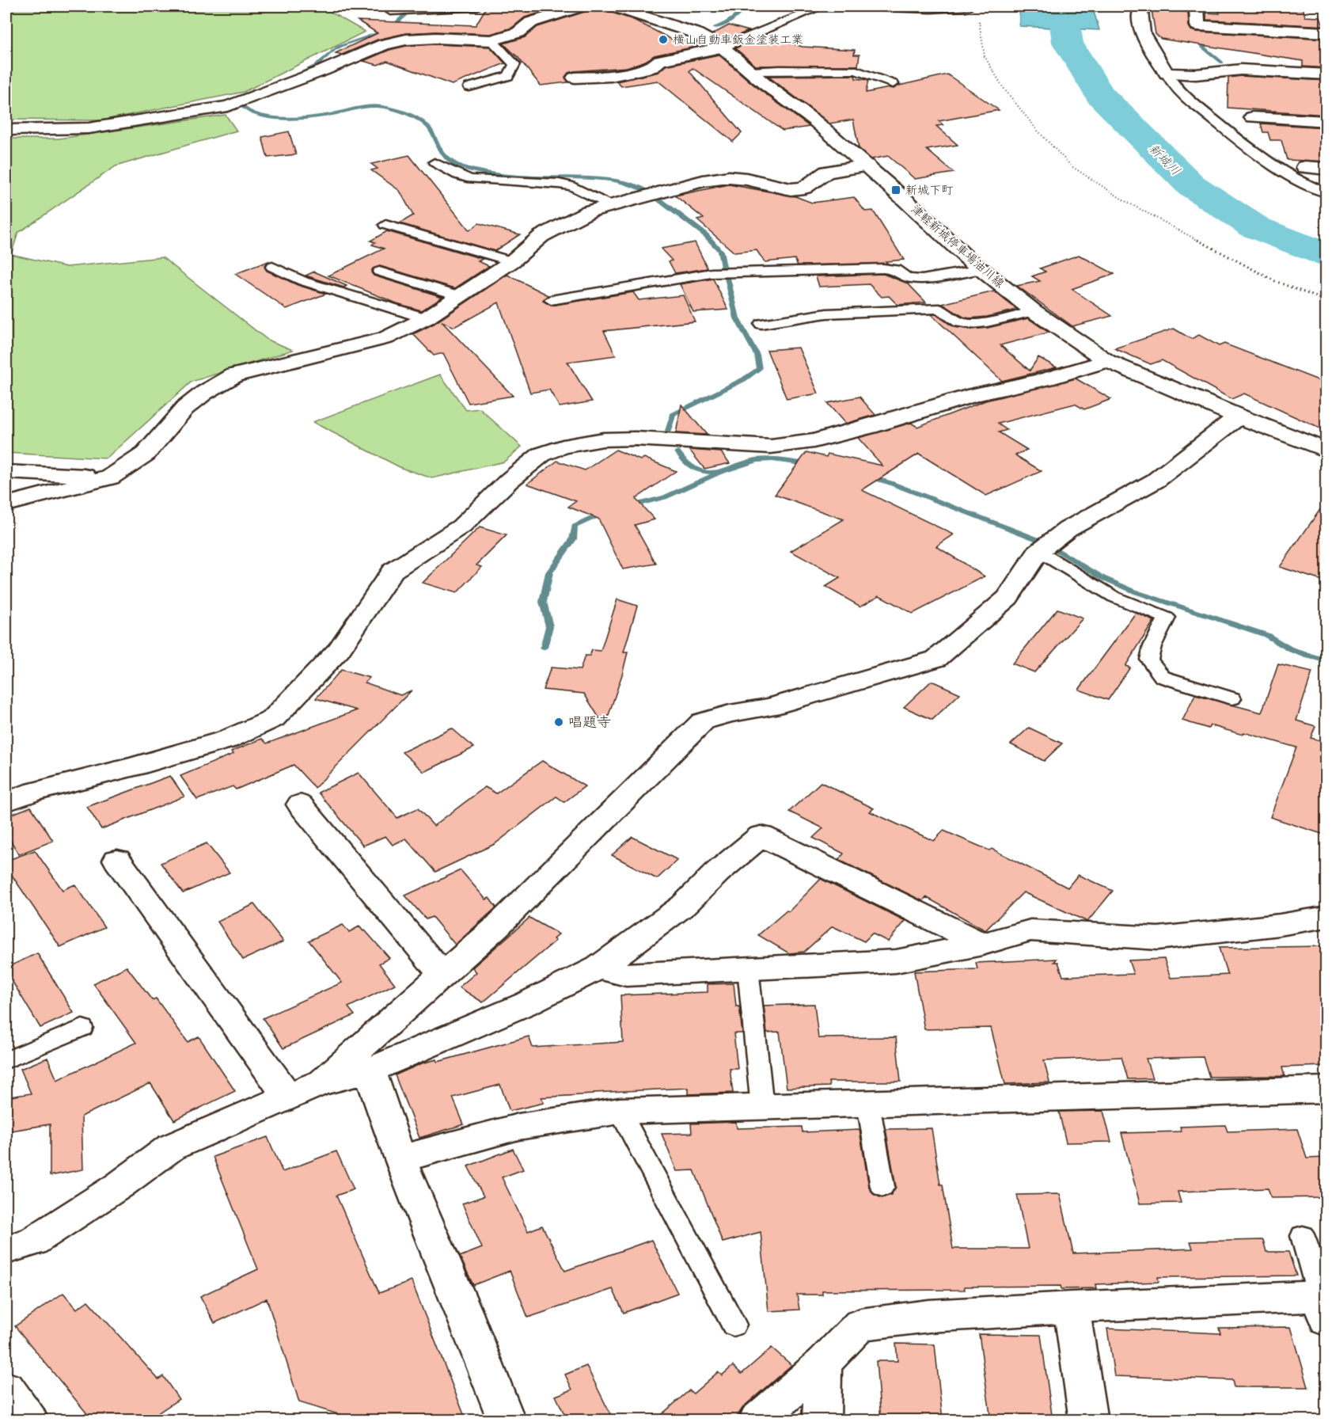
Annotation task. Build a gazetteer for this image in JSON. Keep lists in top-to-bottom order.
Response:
{
  "streets": {
    "street": ["津軽新城停車場油川線"]
  },
  "water": ["新城川"],
  "places": {
    "other": ["横山自動車鈑金塗装工業", "唱題寺"],
    "transit": ["新城下町"]
  }
}
